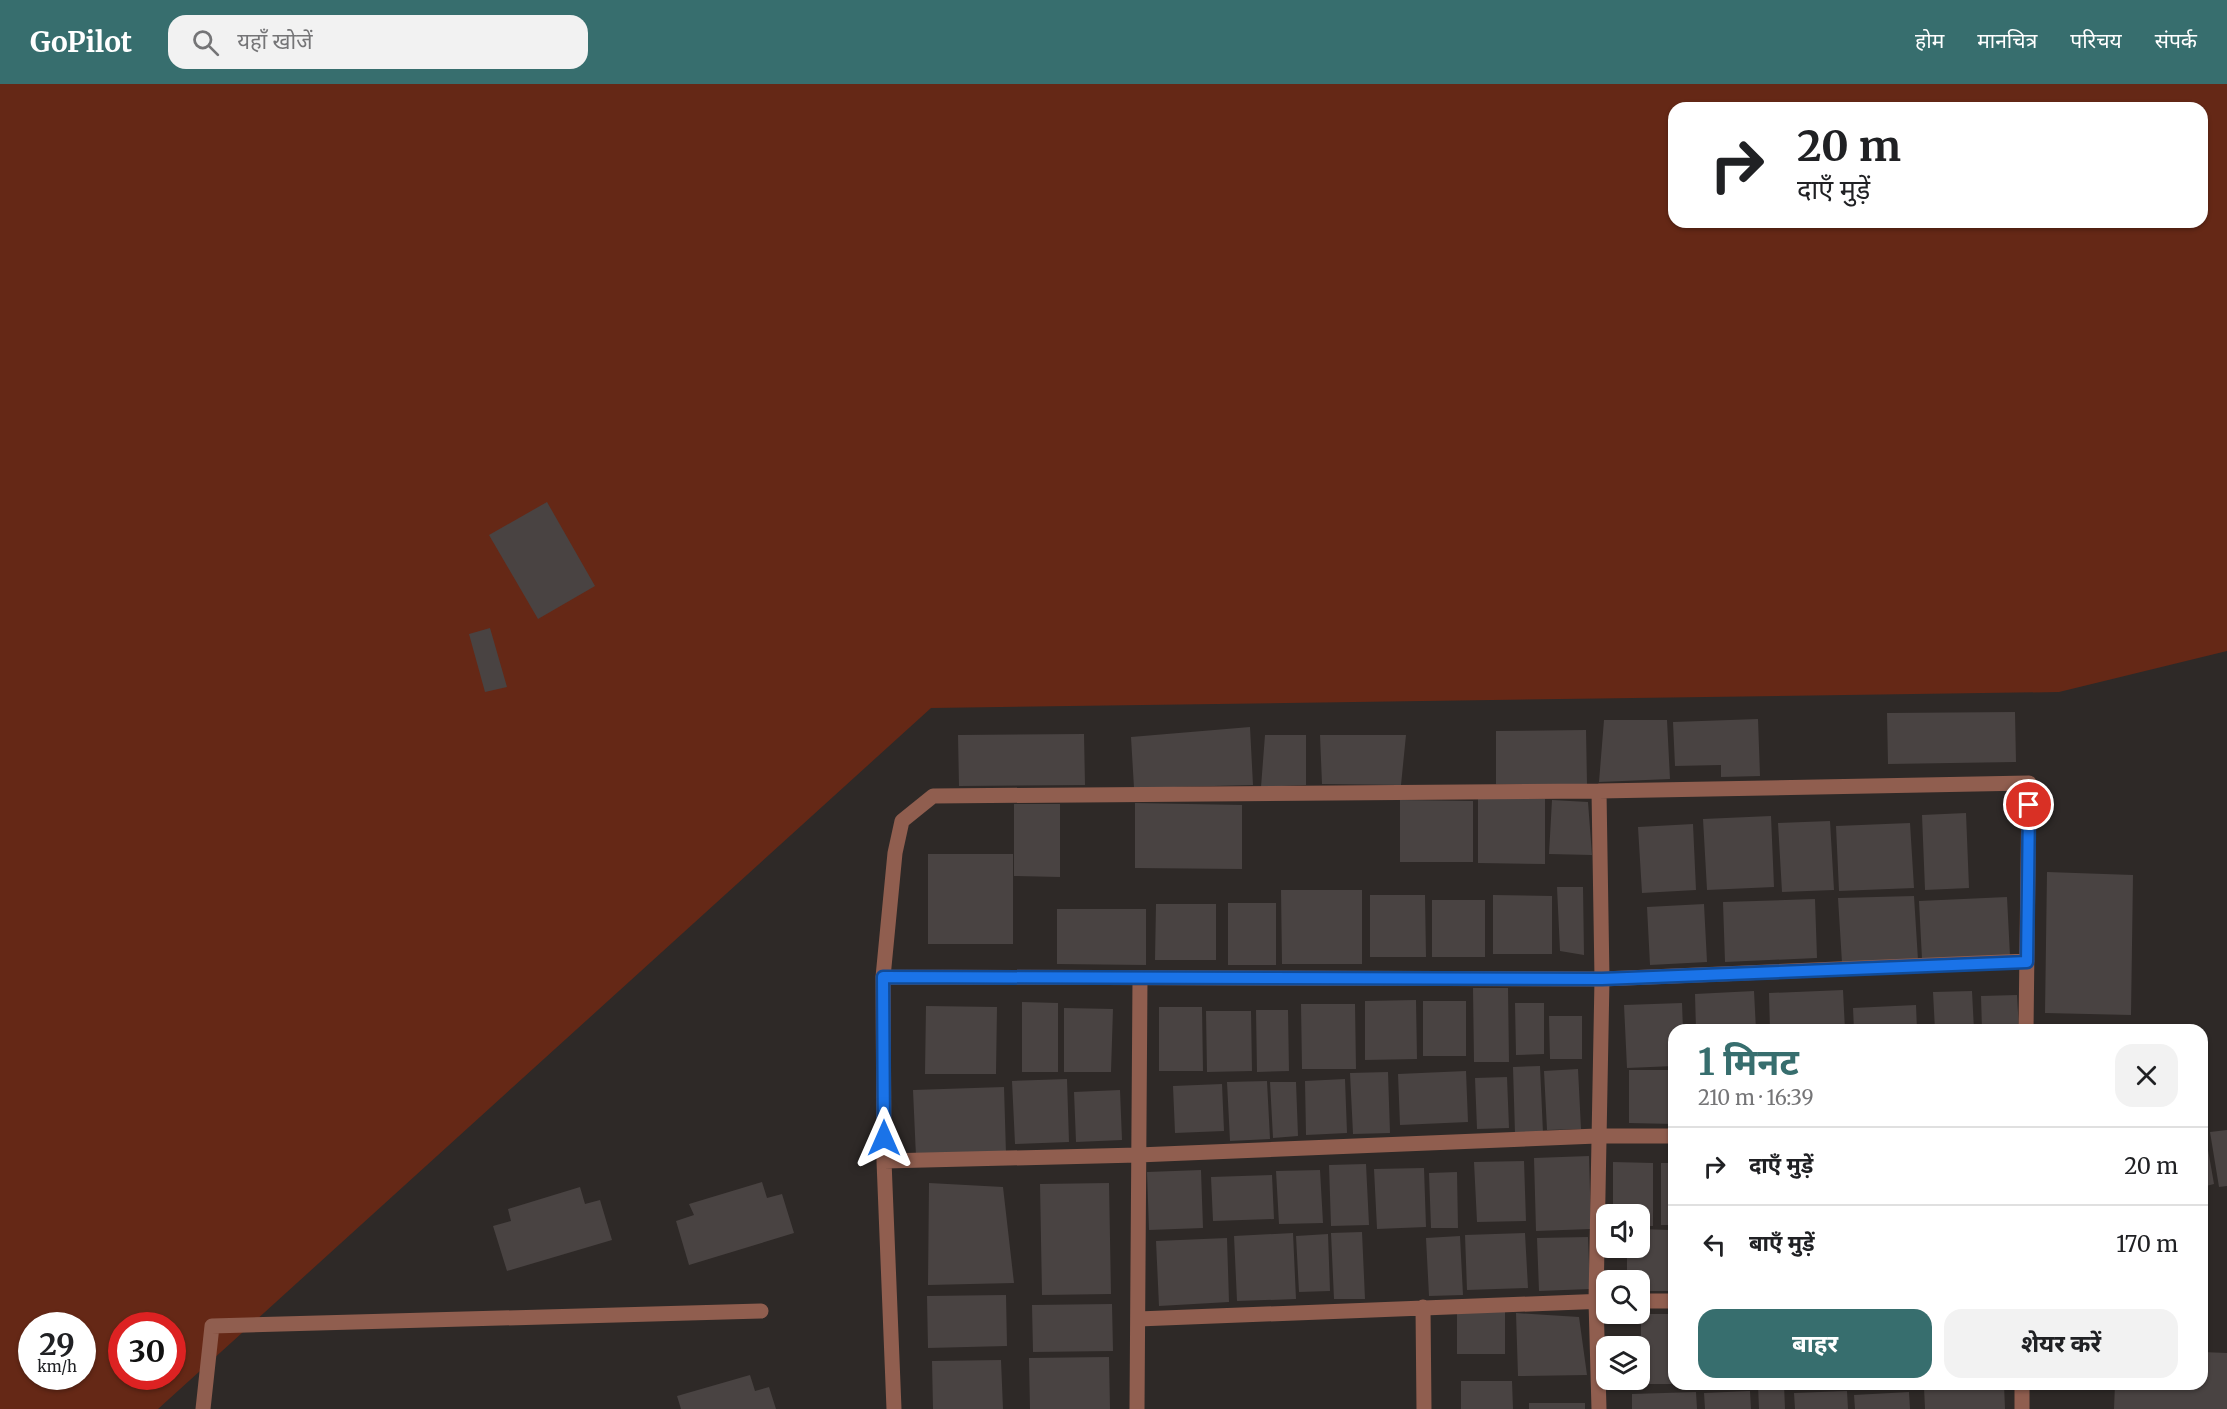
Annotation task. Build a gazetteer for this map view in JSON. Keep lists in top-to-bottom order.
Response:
{
  "page": {
    "header": "GoPilot",
    "search": "यहाँ खोजें",
    "nav": [
      "होम",
      "मानचित्र",
      "परिचय",
      "संपर्क"
    ],
    "turn": ["20 m", "दाएँ मुड़ें"],
    "heading": ["1 मिनट", "210 m · 16:39"],
    "list": [
      {
        "name": "दाएँ मुड़ें",
        "value": "20 m"
      },
      {
        "name": "बाएँ मुड़ें",
        "value": "170 m"
      }
    ],
    "buttons": ["बाहर", "शेयर करें"],
    "speed": "29 km/h",
    "limit": "30"
  }
}
